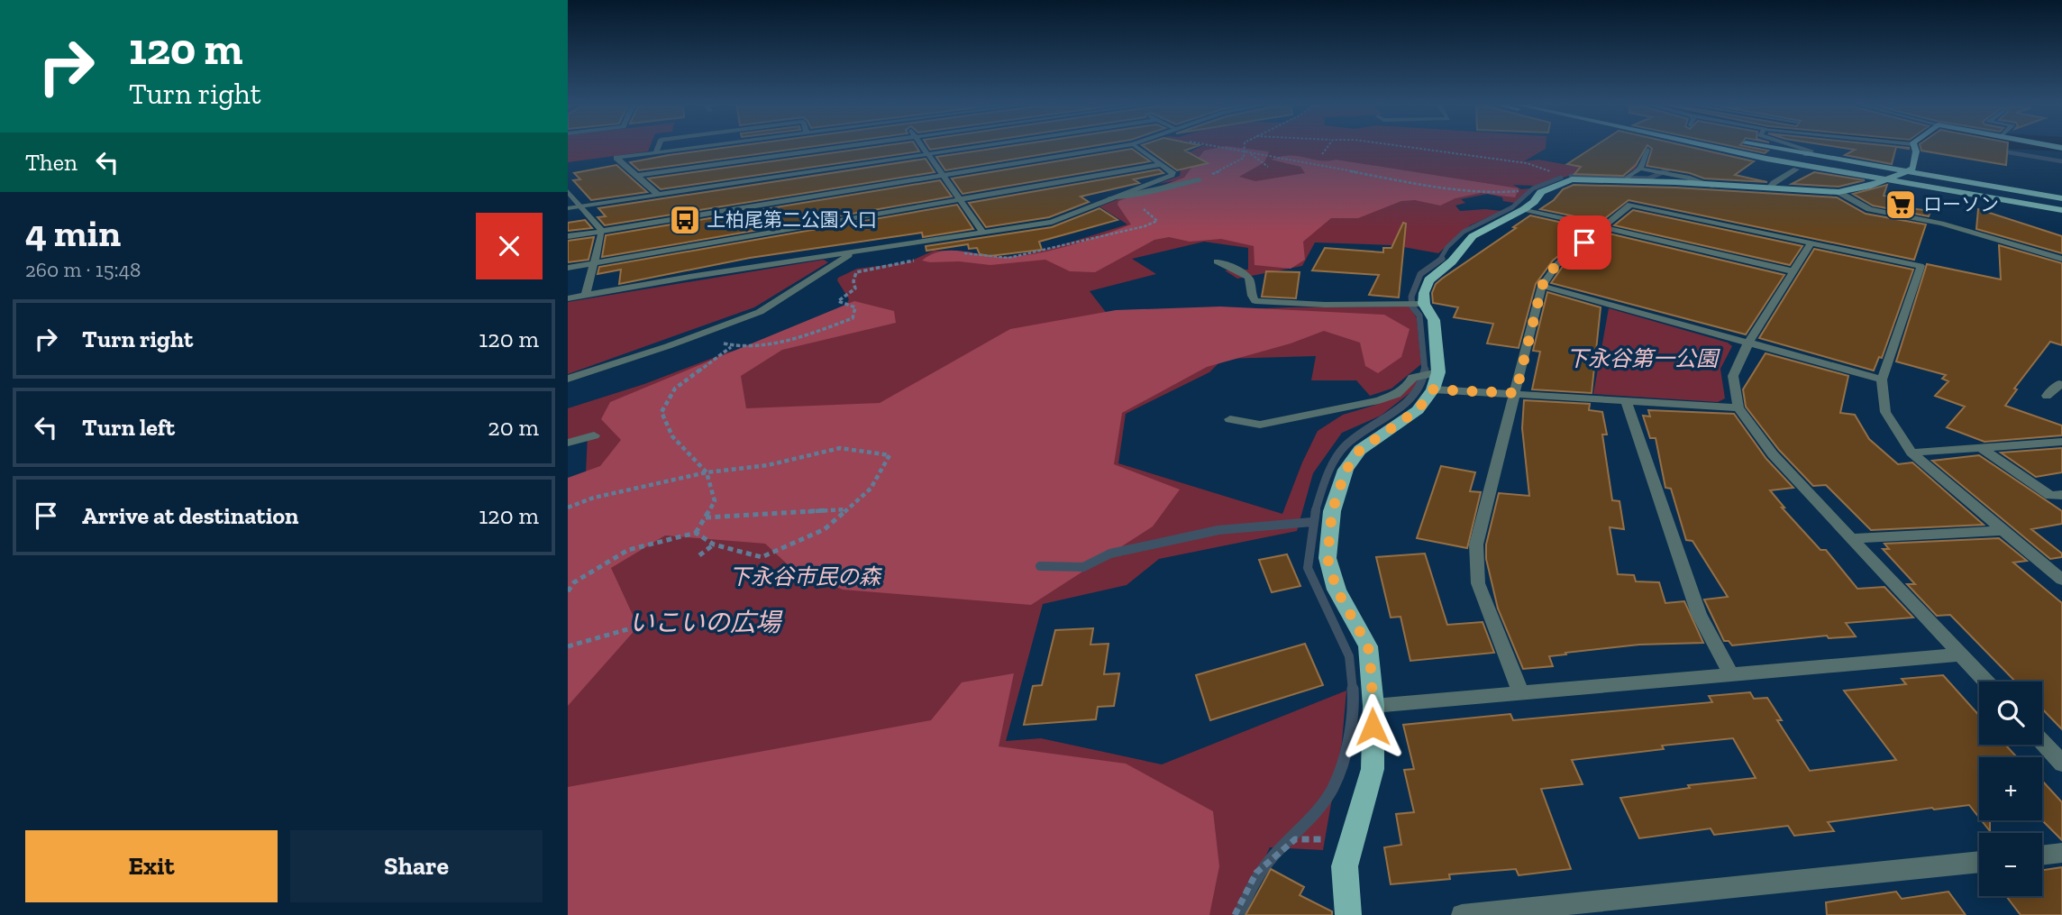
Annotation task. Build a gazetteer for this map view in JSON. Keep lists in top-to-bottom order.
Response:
{
  "parks": ["下永谷第一公園", "下永谷市民の森", "いこいの広場"],
  "places": {
    "supermarket": ["ローソン"],
    "bus stop": ["上柏尾第二公園入口"]
  },
  "page": {
    "turn": ["120 m", "Turn right"],
    "then": "Then",
    "heading": ["4 min", "260 m · 15:48"],
    "list": [
      {
        "name": "Turn right",
        "value": "120 m"
      },
      {
        "name": "Turn left",
        "value": "20 m"
      },
      {
        "name": "Arrive at destination",
        "value": "120 m"
      }
    ],
    "map_buttons": ["+", "−"],
    "buttons": ["Exit", "Share"]
  }
}
